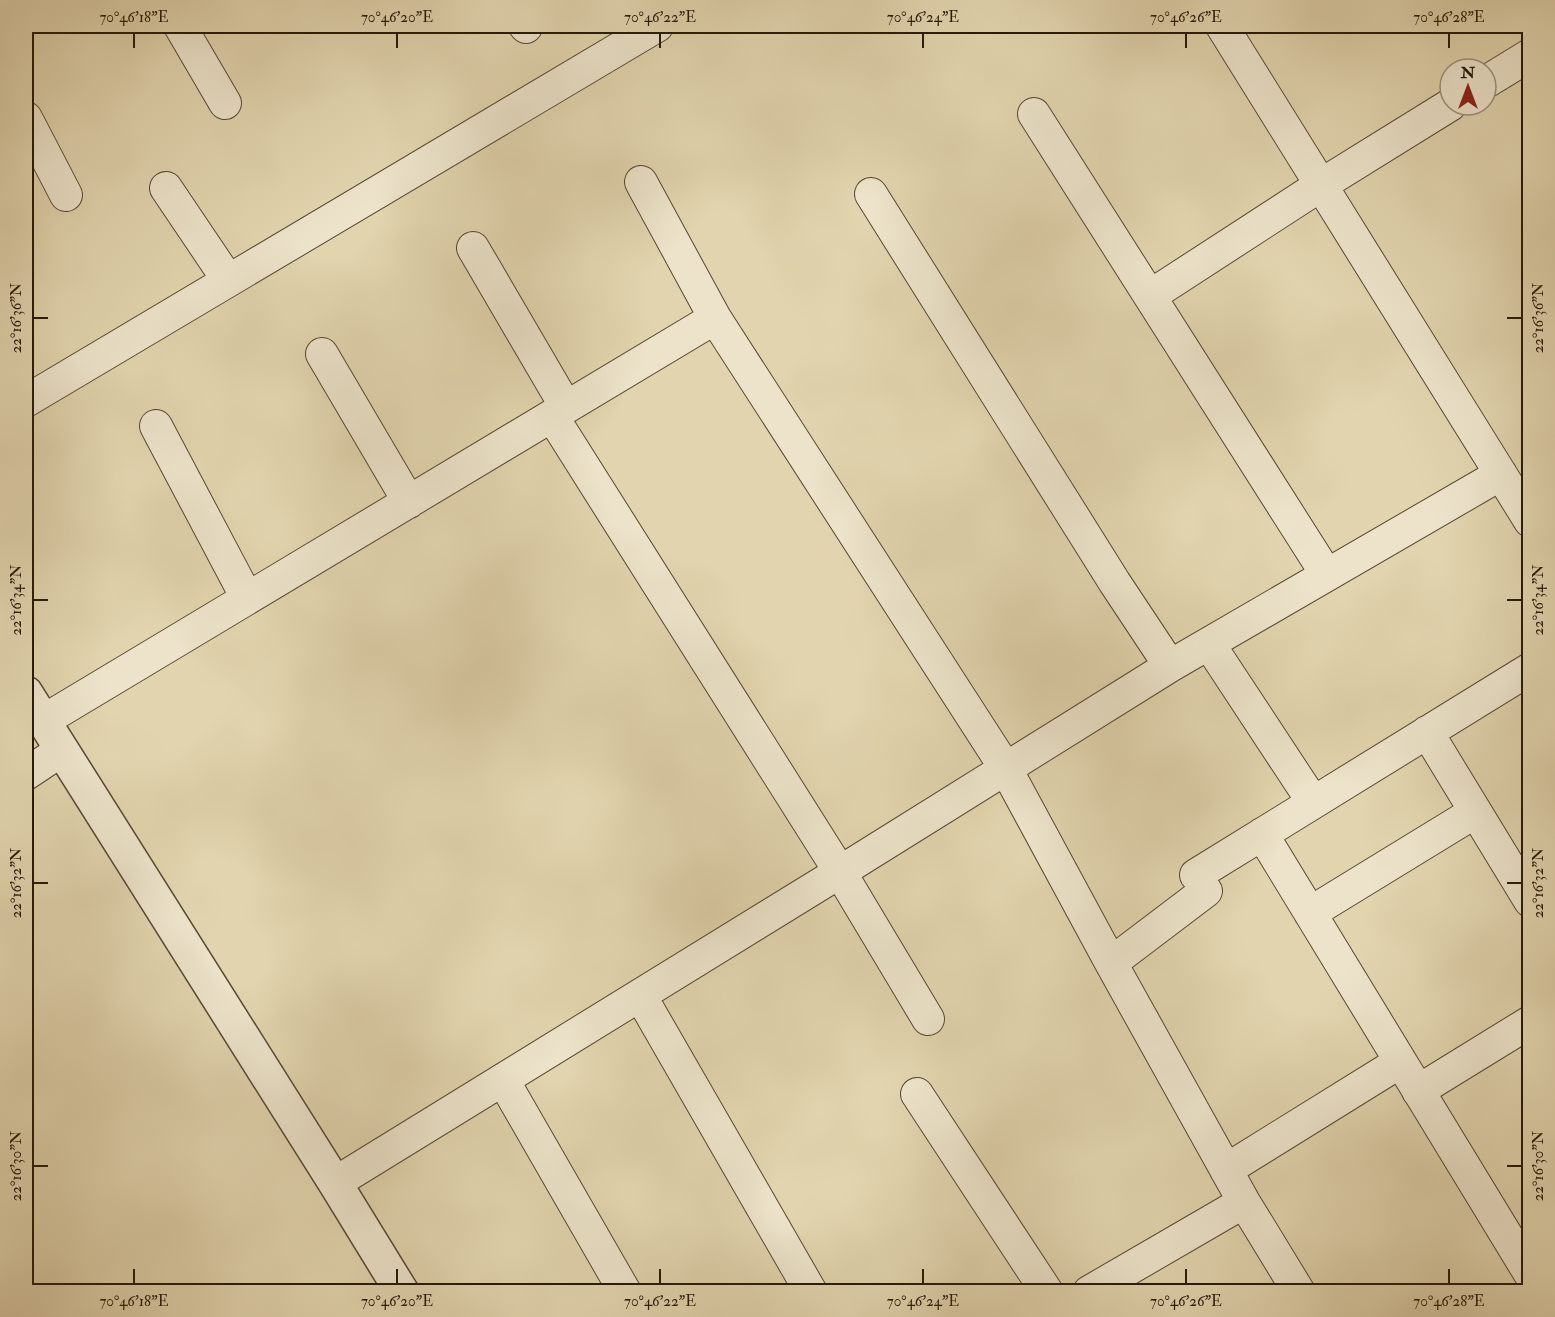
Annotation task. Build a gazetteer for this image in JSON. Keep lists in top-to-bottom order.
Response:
{
  "north": "top",
  "coordinates": [
    "70°46'18\"E",
    "70°46'20\"E",
    "70°46'22\"E",
    "70°46'24\"E",
    "70°46'26\"E",
    "70°46'28\"E",
    "22°16'36\"N",
    "22°16'34\"N",
    "22°16'32\"N",
    "22°16'30\"N"
  ]
}
